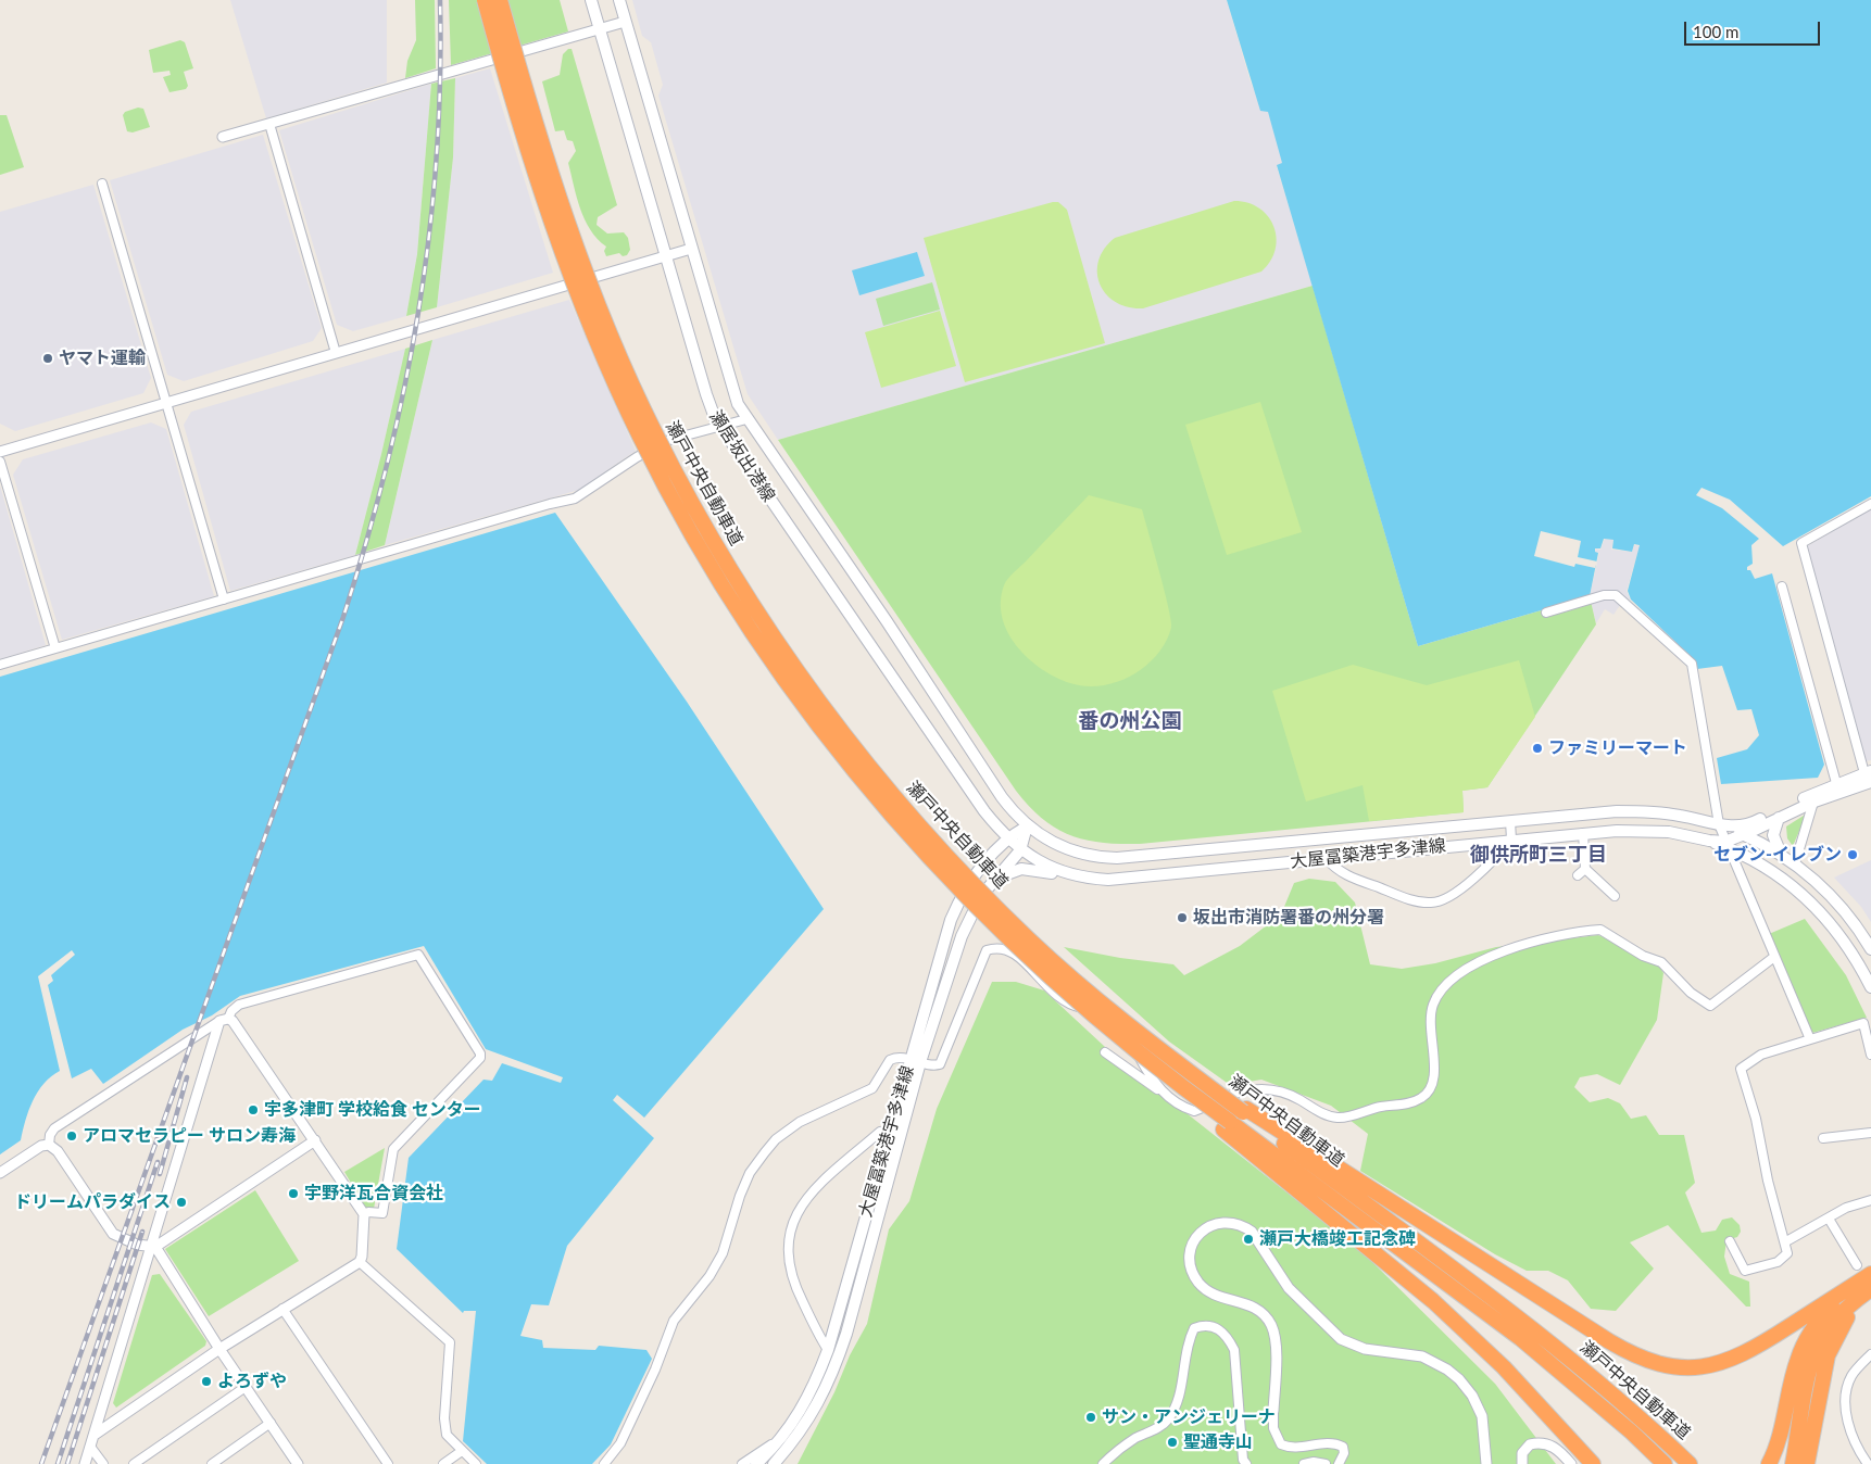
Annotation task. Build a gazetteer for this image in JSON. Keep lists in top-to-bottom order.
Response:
{
  "streets": {
    "highway": ["瀬戸中央自動車道"],
    "main road": ["瀬居坂出港線", "大屋冨築港宇多津線"]
  },
  "crossings": [
    ["瀬居坂出港線", "大屋冨築港宇多津線"]
  ],
  "districts": ["番の州公園", "御供所町三丁目"],
  "places": [
    "ヤマト運輸",
    "ファミリーマート",
    "セブン-イレブン",
    "坂出市消防署番の州分署",
    "宇多津町 学校給食 センター",
    "アロマセラピー サロン寿海",
    "宇野洋瓦合資会社",
    "ドリームパラダイス",
    "瀬戸大橋竣工記念碑",
    "よろずや",
    "サン・アンジェリーナ",
    "聖通寺山"
  ],
  "scale_bar": "100 m"
}
